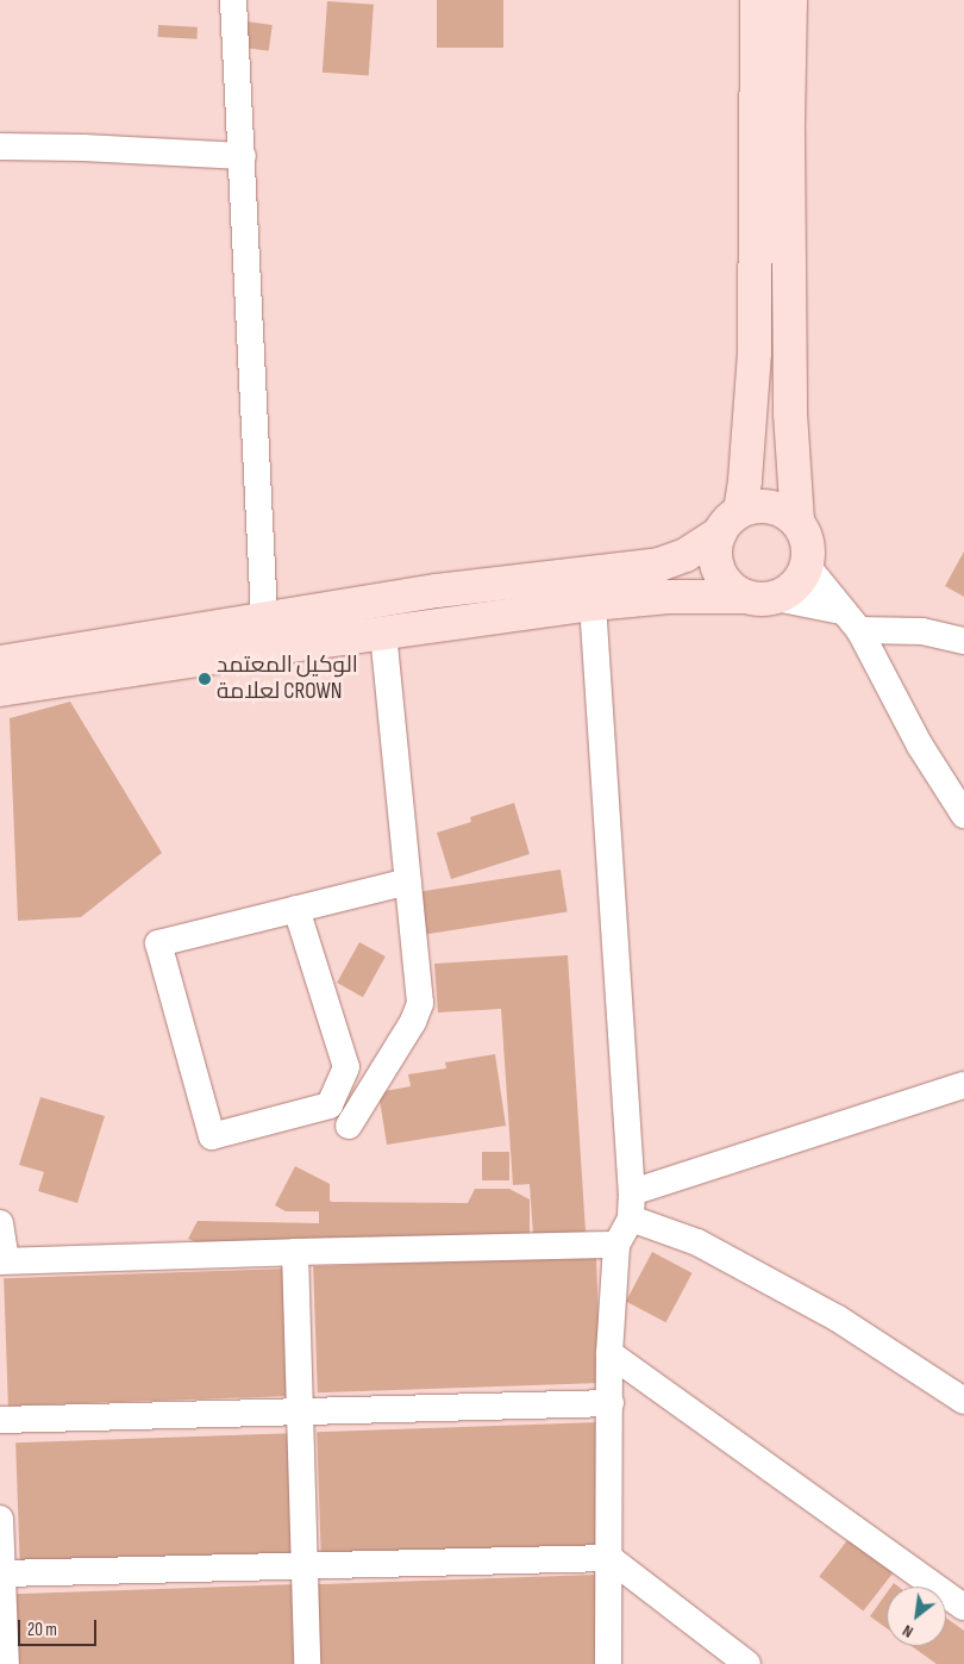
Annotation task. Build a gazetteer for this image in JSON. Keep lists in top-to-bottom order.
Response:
{
  "places": ["الوكيل المعتمد لعلامة CROWN"],
  "scale_bar": "20 m",
  "north": "bottom left"
}
